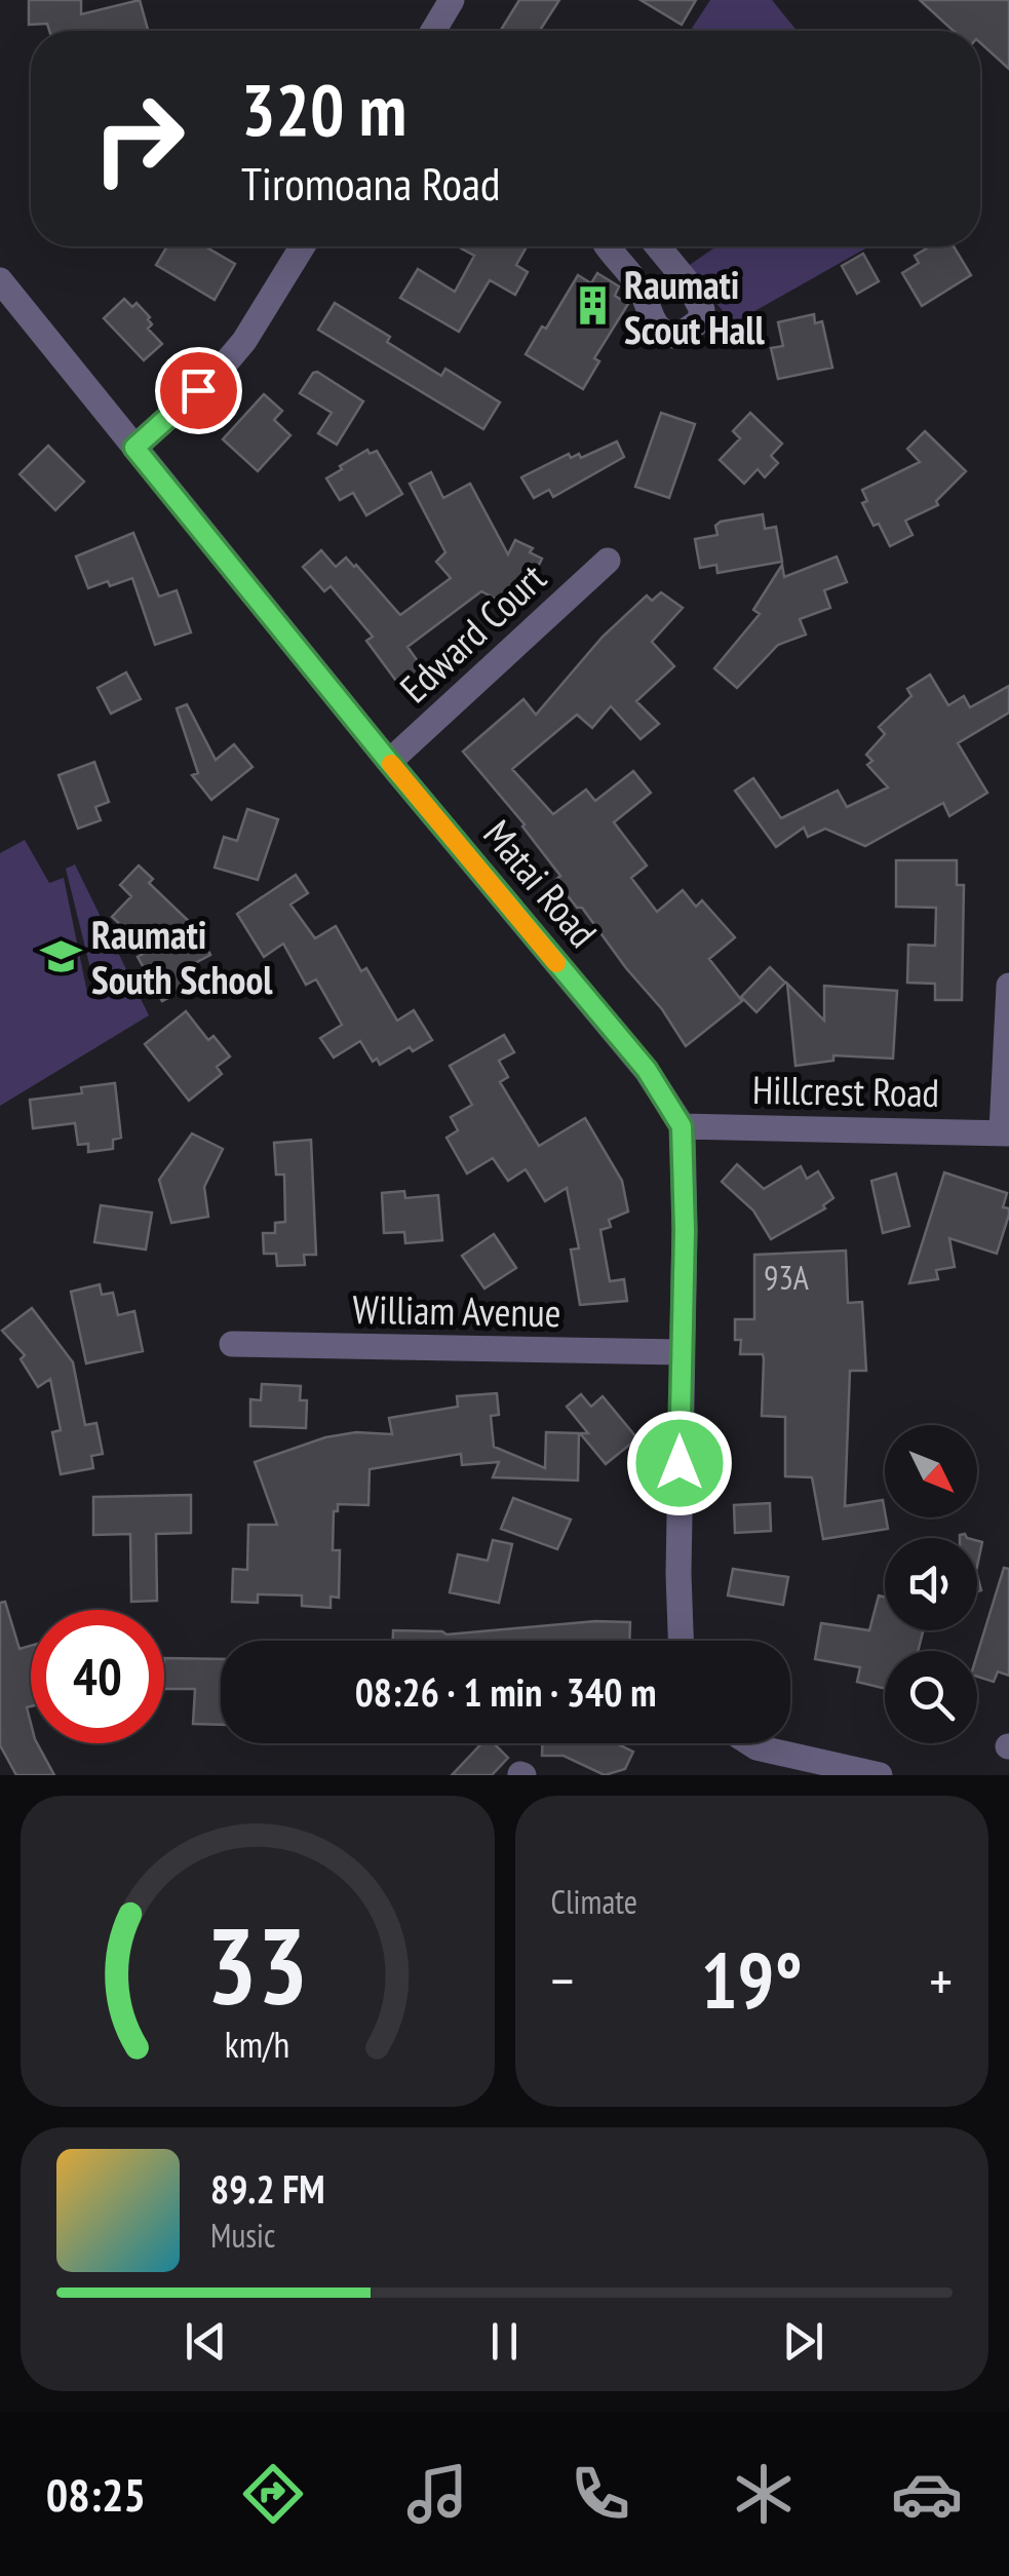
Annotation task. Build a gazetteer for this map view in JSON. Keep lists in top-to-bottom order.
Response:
{
  "streets": {
    "street": [
      "Edward Court",
      "Matai Road",
      "Hillcrest Road",
      "William Avenue"
    ]
  },
  "crossings": [
    ["Edward Court", "Matai Road"],
    ["Matai Road", "Hillcrest Road"]
  ],
  "places": {
    "building": ["Raumati Scout Hall"],
    "school or university": ["Raumati South School"]
  },
  "house_numbers": ["93A"],
  "north": "bottom right",
  "page": {
    "turn": ["320 m", "Tiromoana Road"],
    "limit": "40",
    "trip": "08:26 · 1 min · 340 m",
    "tile": "Climate",
    "heat": ["−", "19°", "+"],
    "song": ["89.2 FM", "Music"],
    "tabs": "08:25",
    "gauge": ["33", "km/h"]
  }
}
